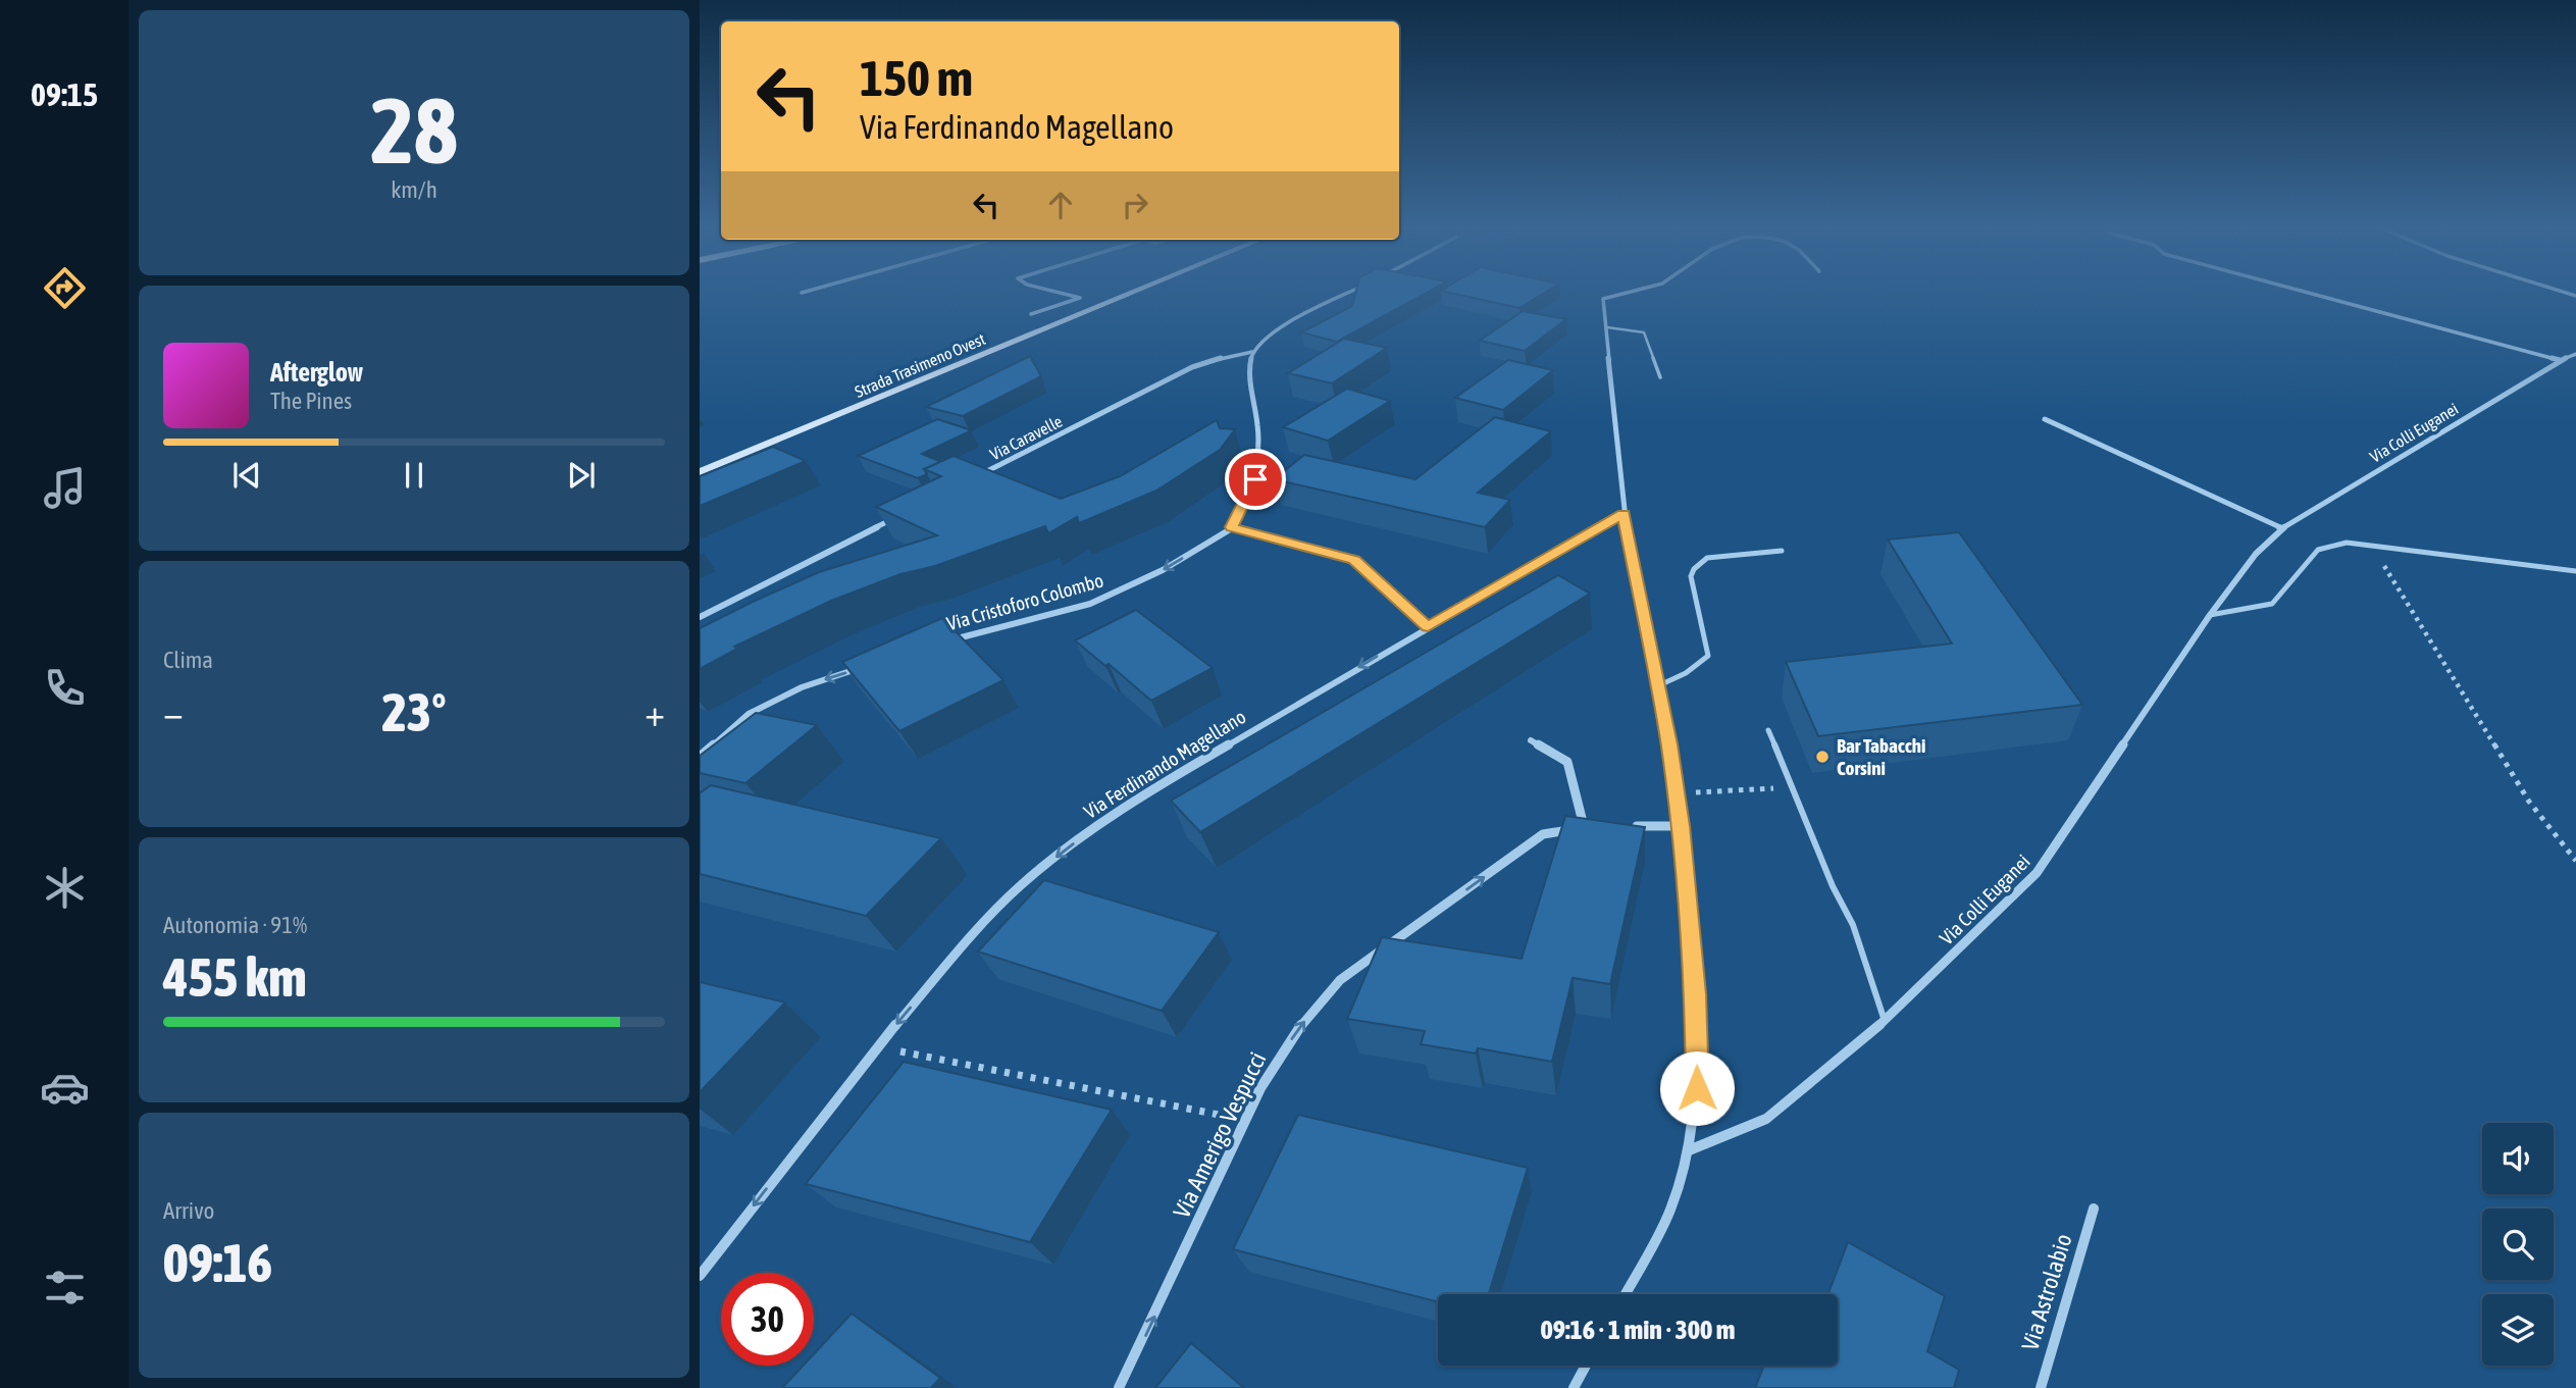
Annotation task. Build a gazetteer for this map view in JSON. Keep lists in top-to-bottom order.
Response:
{
  "streets": {
    "main road": ["Strada Trasimeno Ovest"],
    "street": [
      "Via Colli Euganei",
      "Via Caravelle",
      "Via Cristoforo Colombo",
      "Via Ferdinando Magellano",
      "Via Amerigo Vespucci",
      "Via Astrolabio"
    ]
  },
  "one_way": ["Via Cristoforo Colombo", "Via Ferdinando Magellano", "Via Amerigo Vespucci"],
  "places": ["Bar Tabacchi Corsini"],
  "page": {
    "tabs": "09:15",
    "tile": [
      ["28", "km/h"],
      "Clima",
      ["Autonomia · 91%", "455 km"],
      ["Arrivo", "09:16"]
    ],
    "turn": ["150 m", "Via Ferdinando Magellano"],
    "song": ["Afterglow", "The Pines"],
    "heat": ["−", "23°", "+"],
    "limit": "30",
    "trip": "09:16 · 1 min · 300 m"
  }
}
